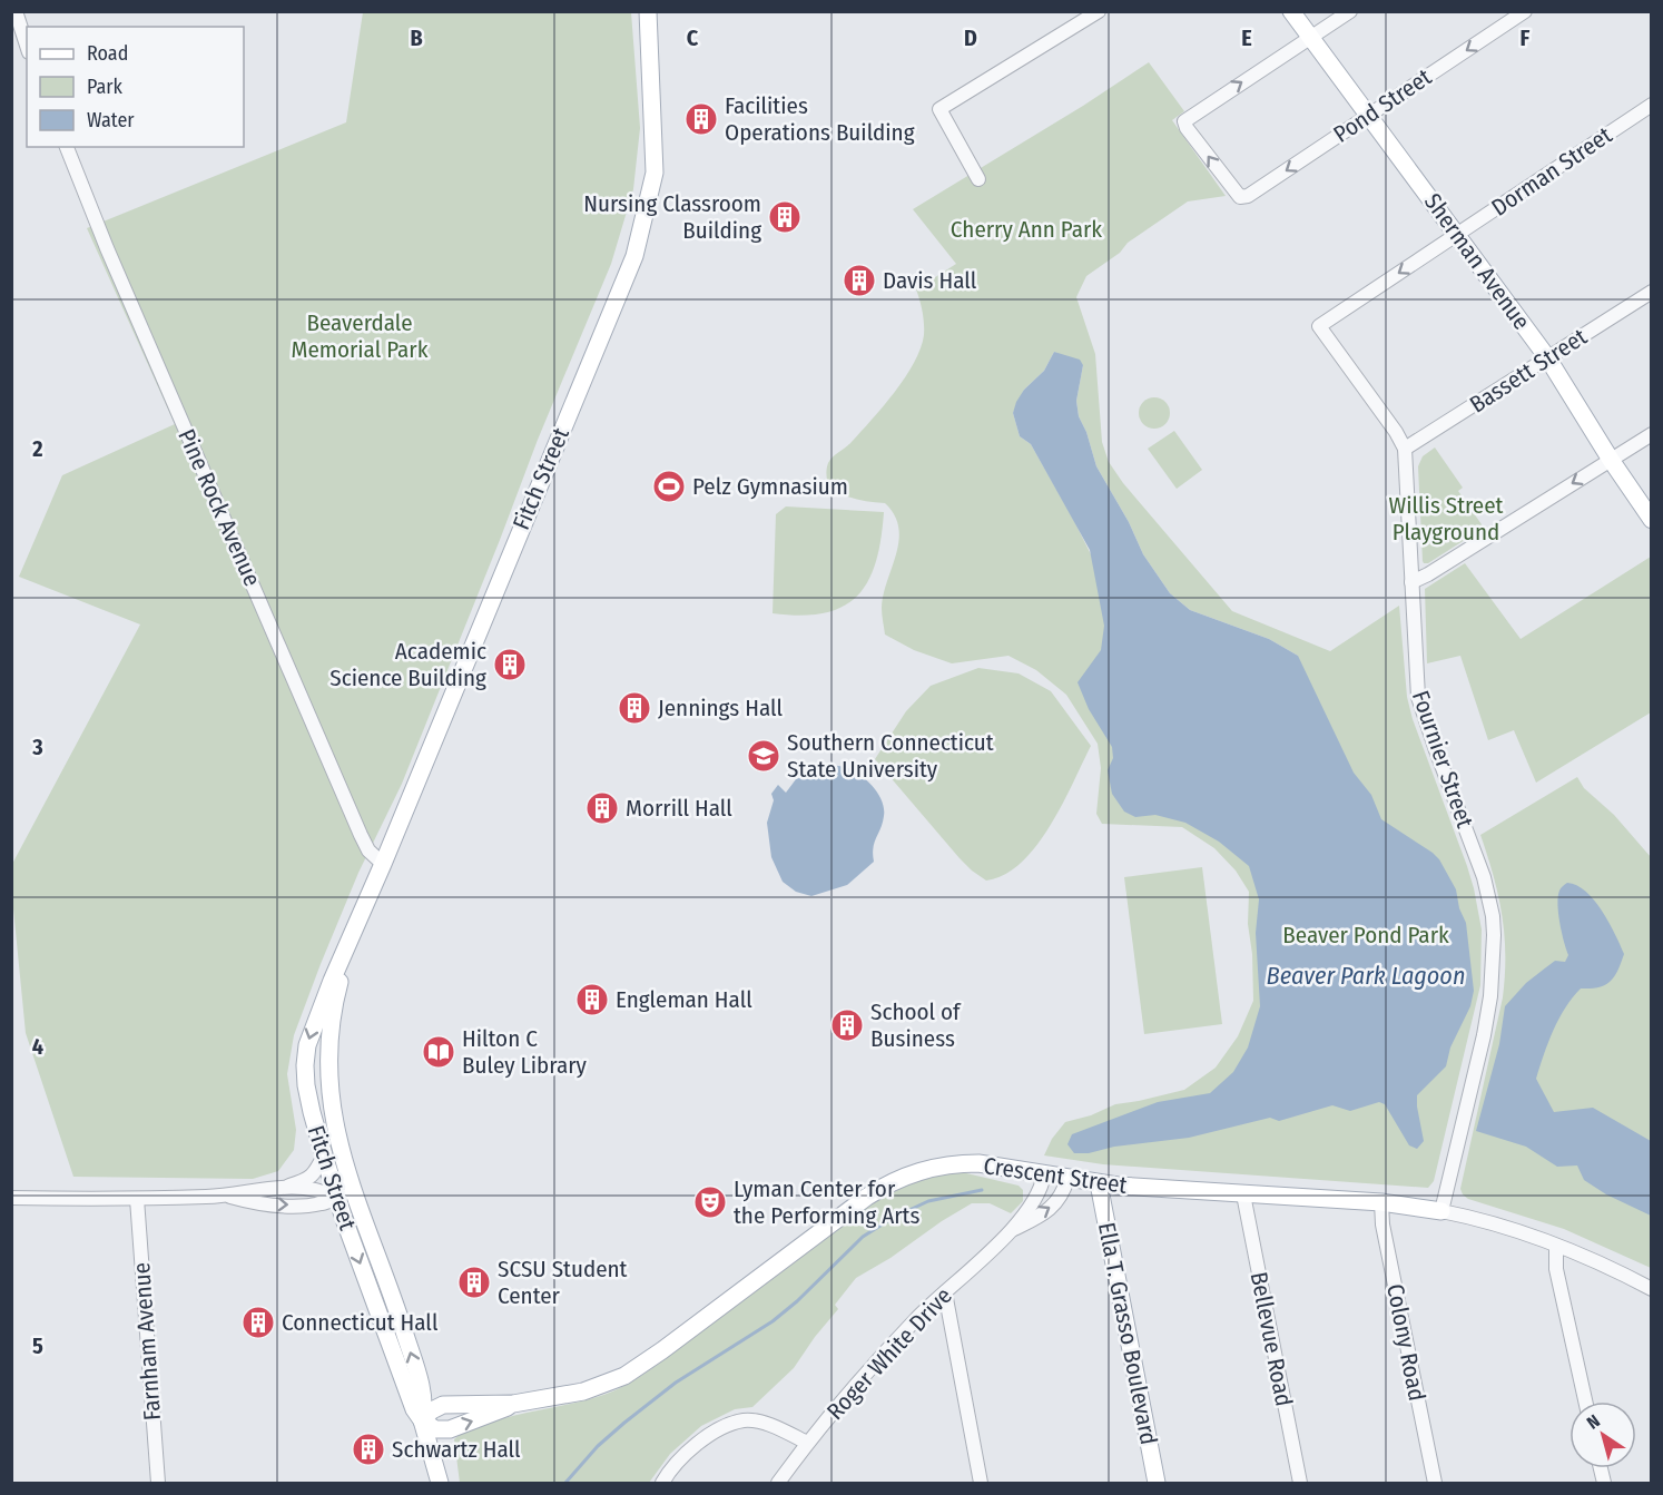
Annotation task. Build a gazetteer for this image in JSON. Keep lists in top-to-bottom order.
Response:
{
  "streets": {
    "main road": [
      "Sherman Avenue",
      "Fitch Street",
      "Crescent Street",
      "Ella T. Grasso Boulevard"
    ],
    "street": [
      "Pond Street",
      "Dorman Street",
      "Bassett Street",
      "Pine Rock Avenue",
      "Fournier Street",
      "Bellevue Road",
      "Farnham Avenue",
      "Colony Road",
      "Roger White Drive"
    ]
  },
  "crossings": [
    ["Pond Street", "Sherman Avenue"],
    ["Dorman Street", "Sherman Avenue"],
    ["Dorman Street", "Fournier Street"],
    ["Sherman Avenue", "Bassett Street"],
    ["Bassett Street", "Fournier Street"],
    ["Fitch Street", "Pine Rock Avenue"],
    ["Fitch Street", "Crescent Street"],
    ["Fournier Street", "Crescent Street"],
    ["Crescent Street", "Ella T. Grasso Boulevard"],
    ["Crescent Street", "Bellevue Road"],
    ["Crescent Street", "Colony Road"],
    ["Crescent Street", "Roger White Drive"]
  ],
  "one_way": ["Dorman Street"],
  "water": ["Beaver Park Lagoon"],
  "parks": [
    "Cherry Ann Park",
    "Beaverdale Memorial Park",
    "Willis Street Playground",
    "Beaver Pond Park"
  ],
  "places": {
    "building": [
      "Facilities Operations Building",
      "Nursing Classroom Building",
      "Davis Hall",
      "Academic Science Building",
      "Jennings Hall",
      "Morrill Hall",
      "Engleman Hall",
      "School of Business",
      "SCSU Student Center",
      "Connecticut Hall",
      "Schwartz Hall"
    ],
    "sports": ["Pelz Gymnasium"],
    "school or university": ["Southern Connecticut State University"],
    "library": ["Hilton C Buley Library"],
    "theatre": ["Lyman Center for the Performing Arts"]
  },
  "legend": ["Road", "Park", "Water"],
  "north": "top left",
  "grid": {
    "columns": [
      "B",
      "C",
      "D",
      "E",
      "F"
    ],
    "rows": [
      "2",
      "3",
      "4",
      "5"
    ]
  }
}
